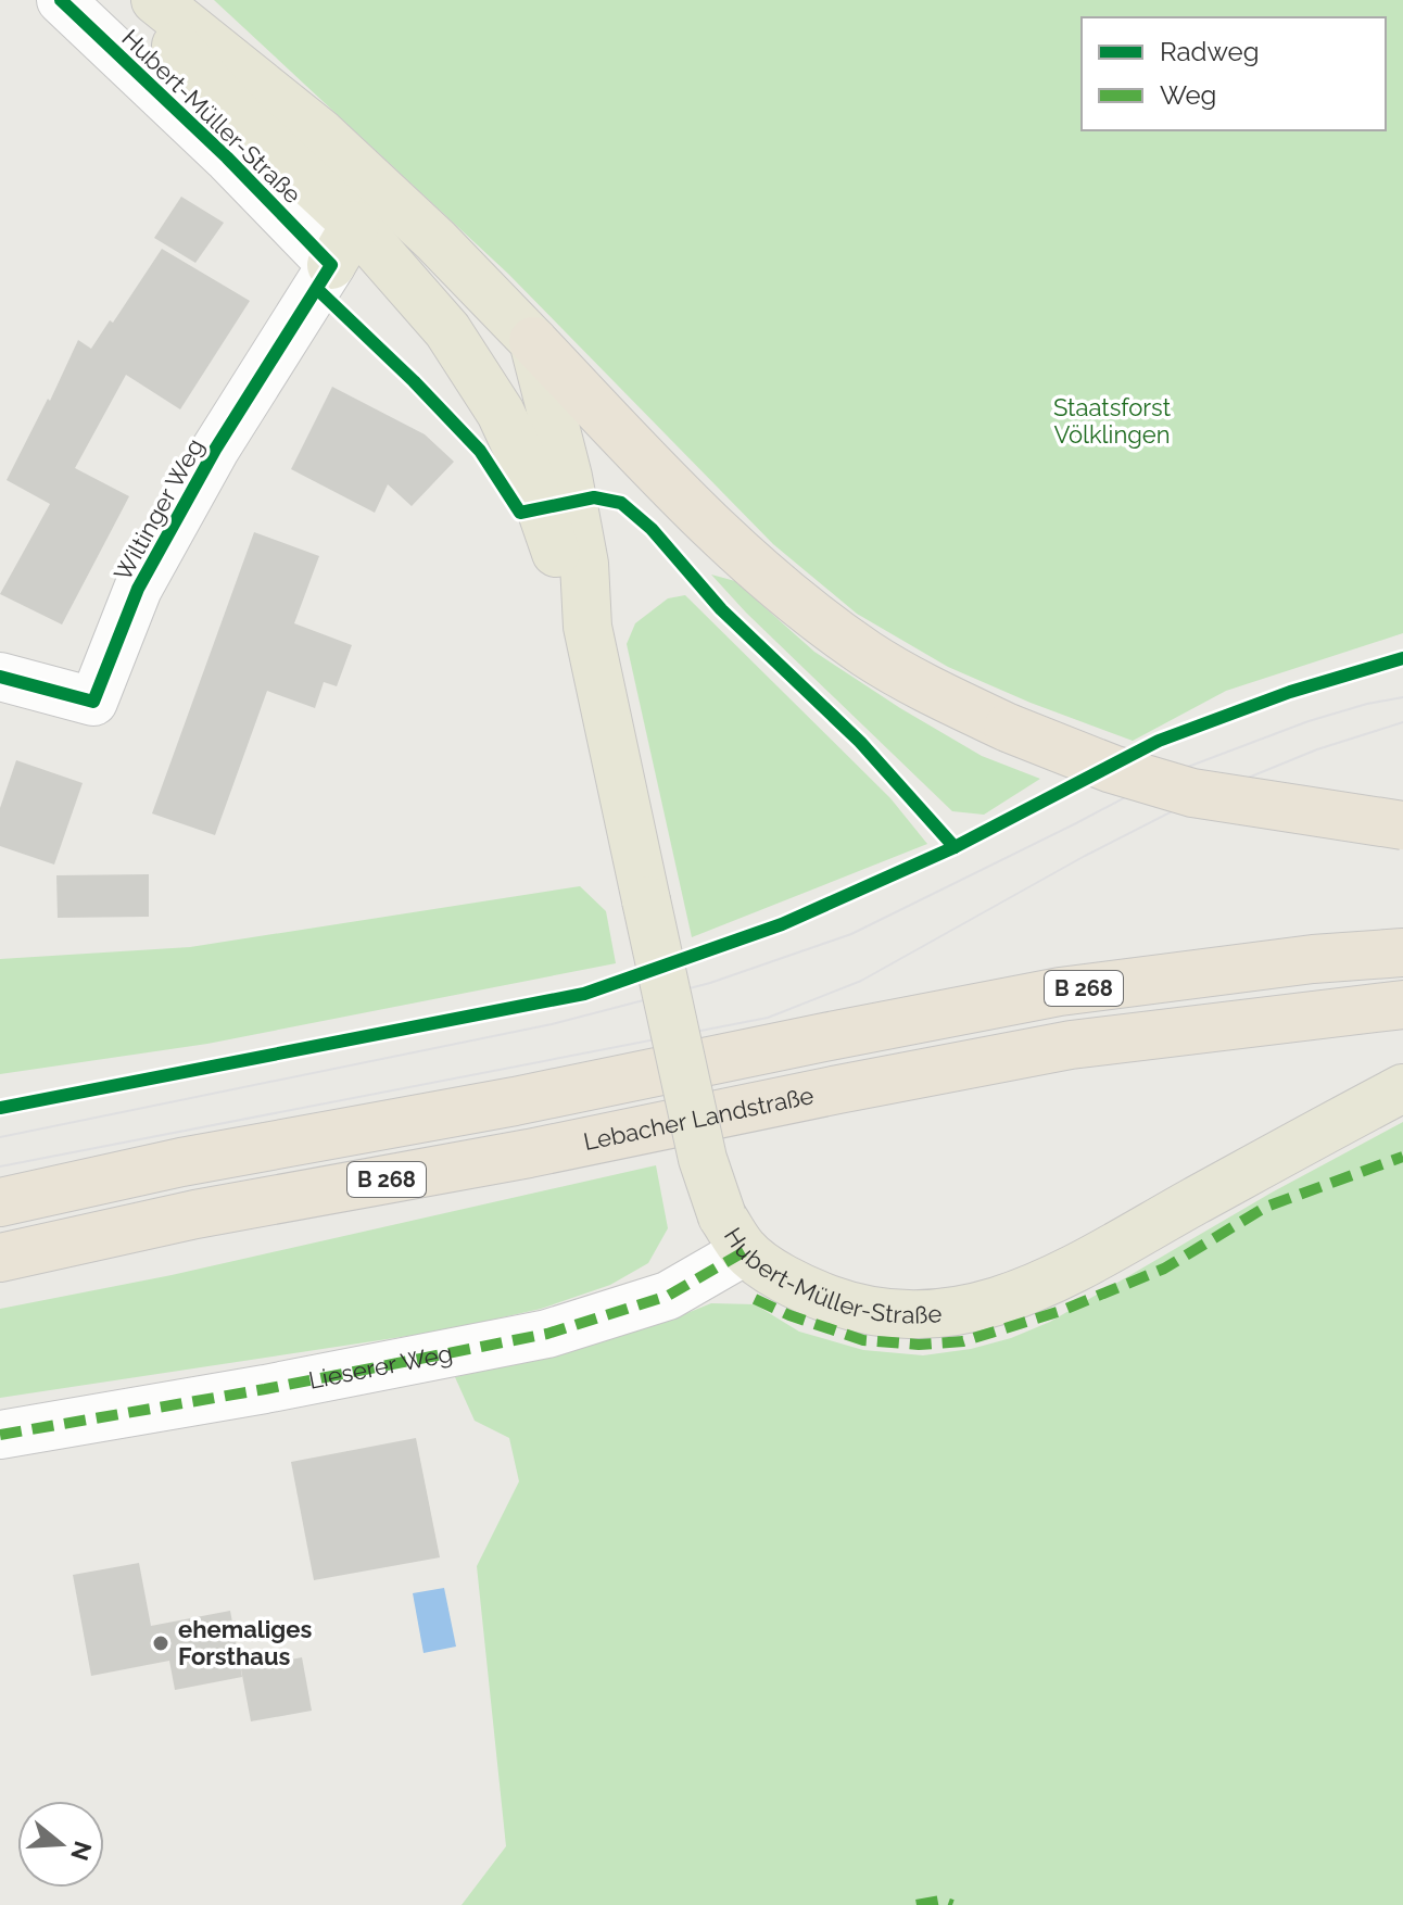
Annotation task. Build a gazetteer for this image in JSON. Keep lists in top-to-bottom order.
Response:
{
  "streets": {
    "highway": ["B 268", "Lebacher Landstraße"],
    "main road": ["Hubert-Müller-Straße"],
    "street": ["Wiltinger Weg", "Lieserer Weg"]
  },
  "crossings": [
    ["Hubert-Müller-Straße", "Wiltinger Weg"],
    ["Hubert-Müller-Straße", "Lieserer Weg"]
  ],
  "parks": ["Staatsforst Völklingen"],
  "places": ["ehemaliges Forsthaus"],
  "legend": ["Radweg", "Weg"],
  "north": "right"
}
